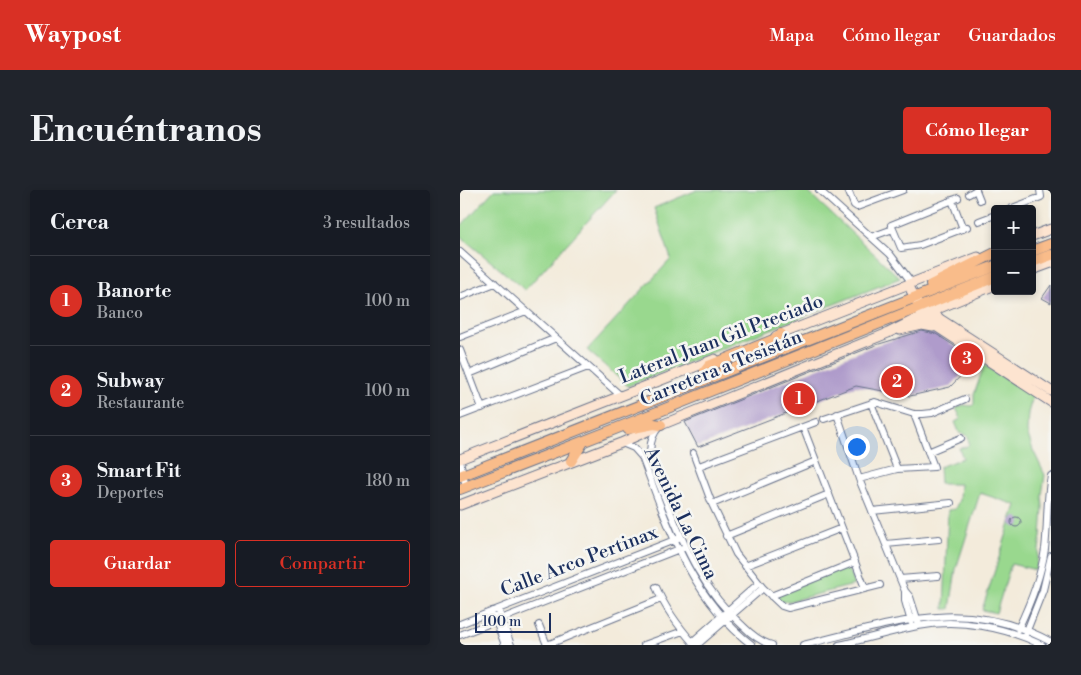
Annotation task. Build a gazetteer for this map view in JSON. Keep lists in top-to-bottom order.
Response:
{
  "streets": {
    "main road": ["Lateral Juan Gil Preciado", "Carretera a Tesistán"],
    "street": ["Avenida La Cima", "Calle Arco Pertinax"]
  },
  "crossings": [
    ["Avenida La Cima", "Calle Arco Pertinax"]
  ],
  "scale_bar": "100 m",
  "page": {
    "header": "Waypost",
    "nav": ["Mapa", "Cómo llegar", "Guardados"],
    "buttons": [
      "Cómo llegar",
      ["Guardar", "Compartir"]
    ],
    "title": "Encuéntranos",
    "heading": ["Cerca", "3 resultados"],
    "map_buttons": ["+", "−"],
    "list": [
      {
        "mark": "1",
        "name": "Banorte",
        "note": "Banco",
        "value": "100 m"
      },
      {
        "mark": "2",
        "name": "Subway",
        "note": "Restaurante",
        "value": "100 m"
      },
      {
        "mark": "3",
        "name": "Smart Fit",
        "note": "Deportes",
        "value": "180 m"
      }
    ],
    "pins": ["3", "2", "1"],
    "scale": "100 m"
  }
}
